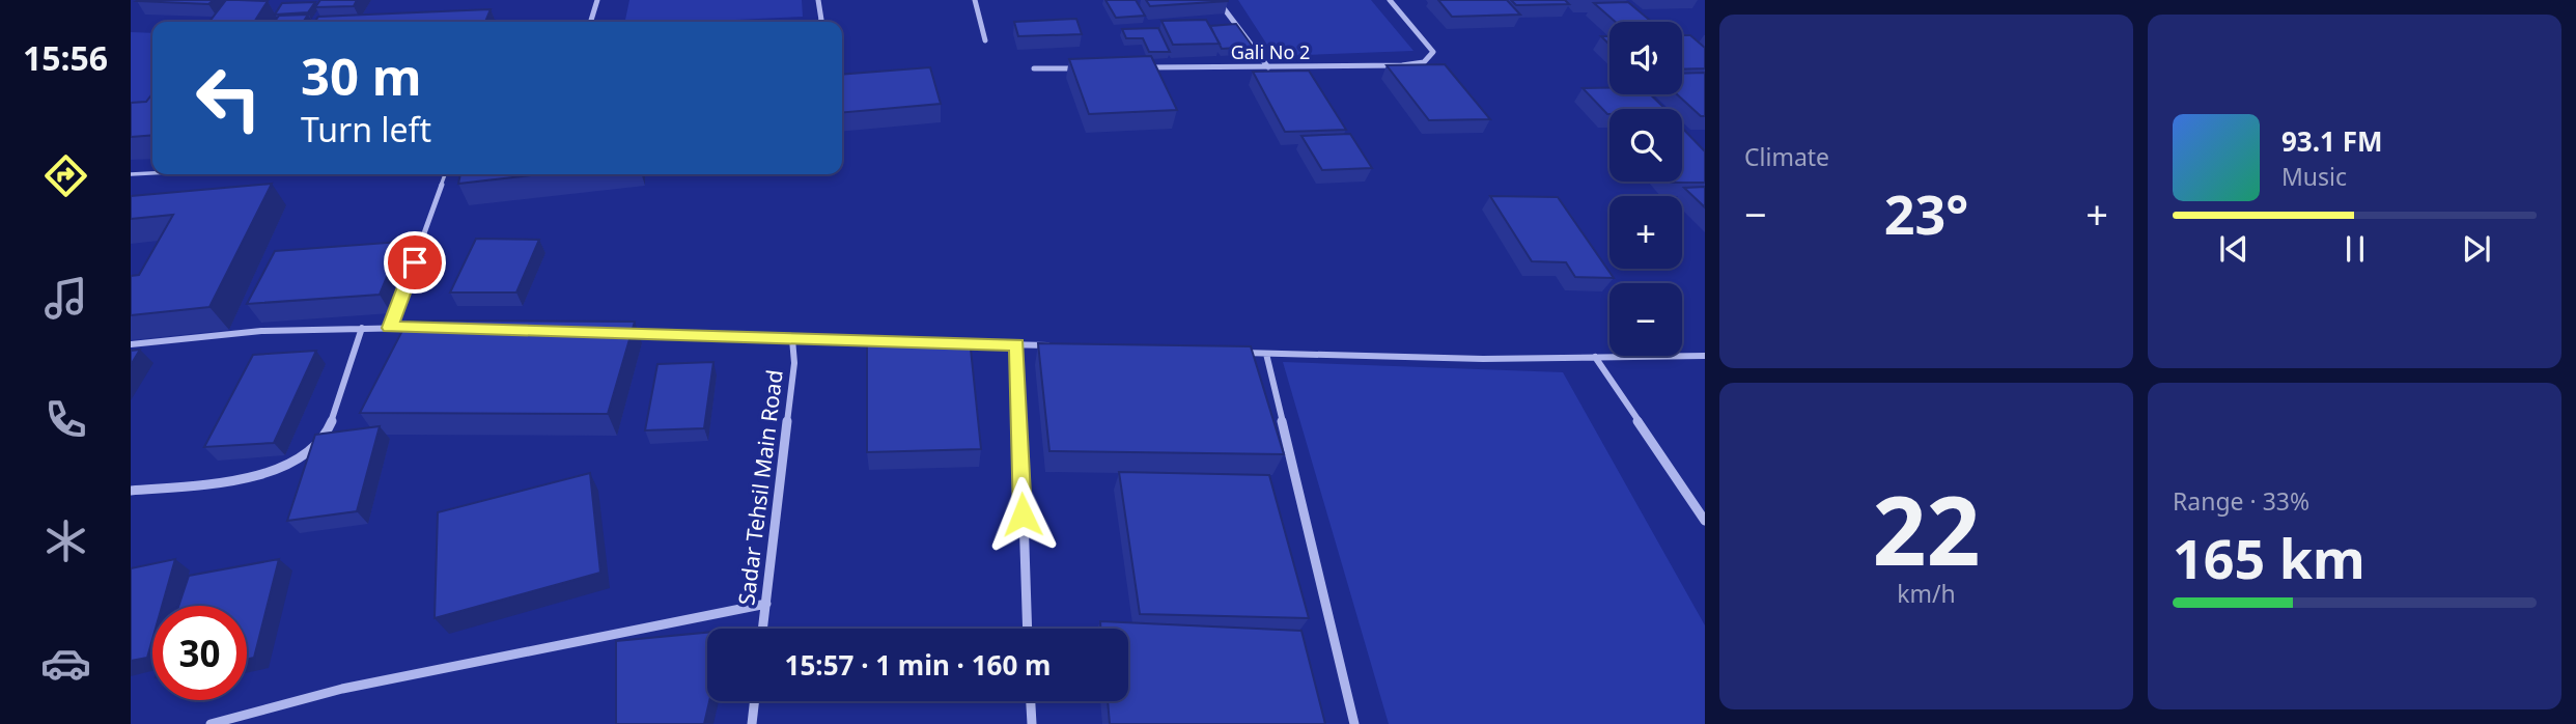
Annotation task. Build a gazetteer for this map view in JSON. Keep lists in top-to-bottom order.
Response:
{
  "streets": {
    "street": ["Gali No 2", "Sadar Tehsil Main Road"]
  },
  "page": {
    "tabs": "15:56",
    "tile": [
      "Climate",
      ["22", "km/h"],
      ["Range · 33%", "165 km"]
    ],
    "map_buttons": ["+", "−"],
    "turn": ["30 m", "Turn left"],
    "song": ["93.1 FM", "Music"],
    "heat": ["−", "23°", "+"],
    "limit": "30",
    "trip": "15:57 · 1 min · 160 m"
  }
}
